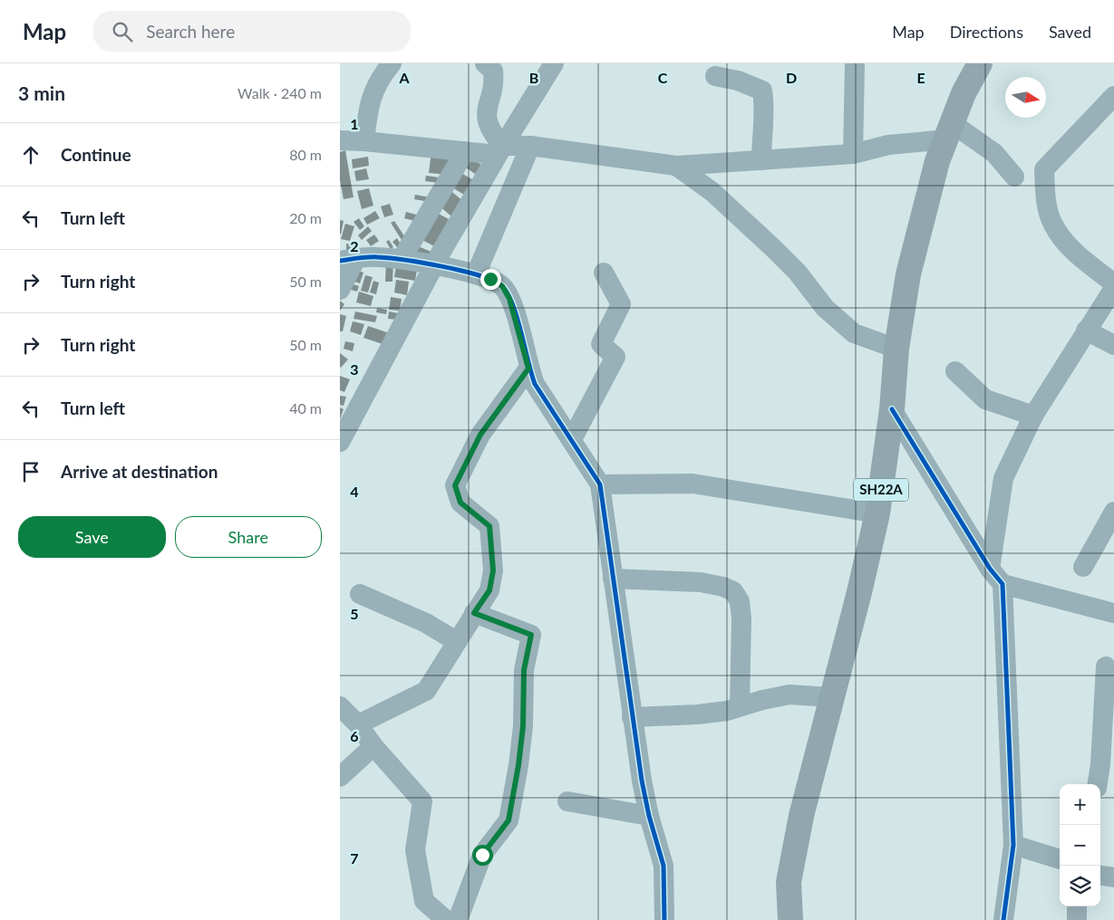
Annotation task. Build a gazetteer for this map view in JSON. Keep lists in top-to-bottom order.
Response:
{
  "streets": {
    "main road": ["SH22A"]
  },
  "north": "right",
  "page": {
    "header": "Map",
    "search": "Search here",
    "nav": ["Map", "Directions", "Saved"],
    "heading": ["3 min", "Walk · 240 m"],
    "list": [
      ["Continue", "80 m"],
      ["Turn left", "20 m"],
      ["Turn right", "50 m"],
      ["Turn right", "50 m"],
      ["Turn left", "40 m"],
      "Arrive at destination"
    ],
    "buttons": ["Save", "Share"],
    "map_buttons": ["+", "−"]
  },
  "grid": {
    "columns": [
      "A",
      "B",
      "C",
      "D",
      "E"
    ],
    "rows": [
      "1",
      "2",
      "3",
      "4",
      "5",
      "6",
      "7"
    ]
  }
}
